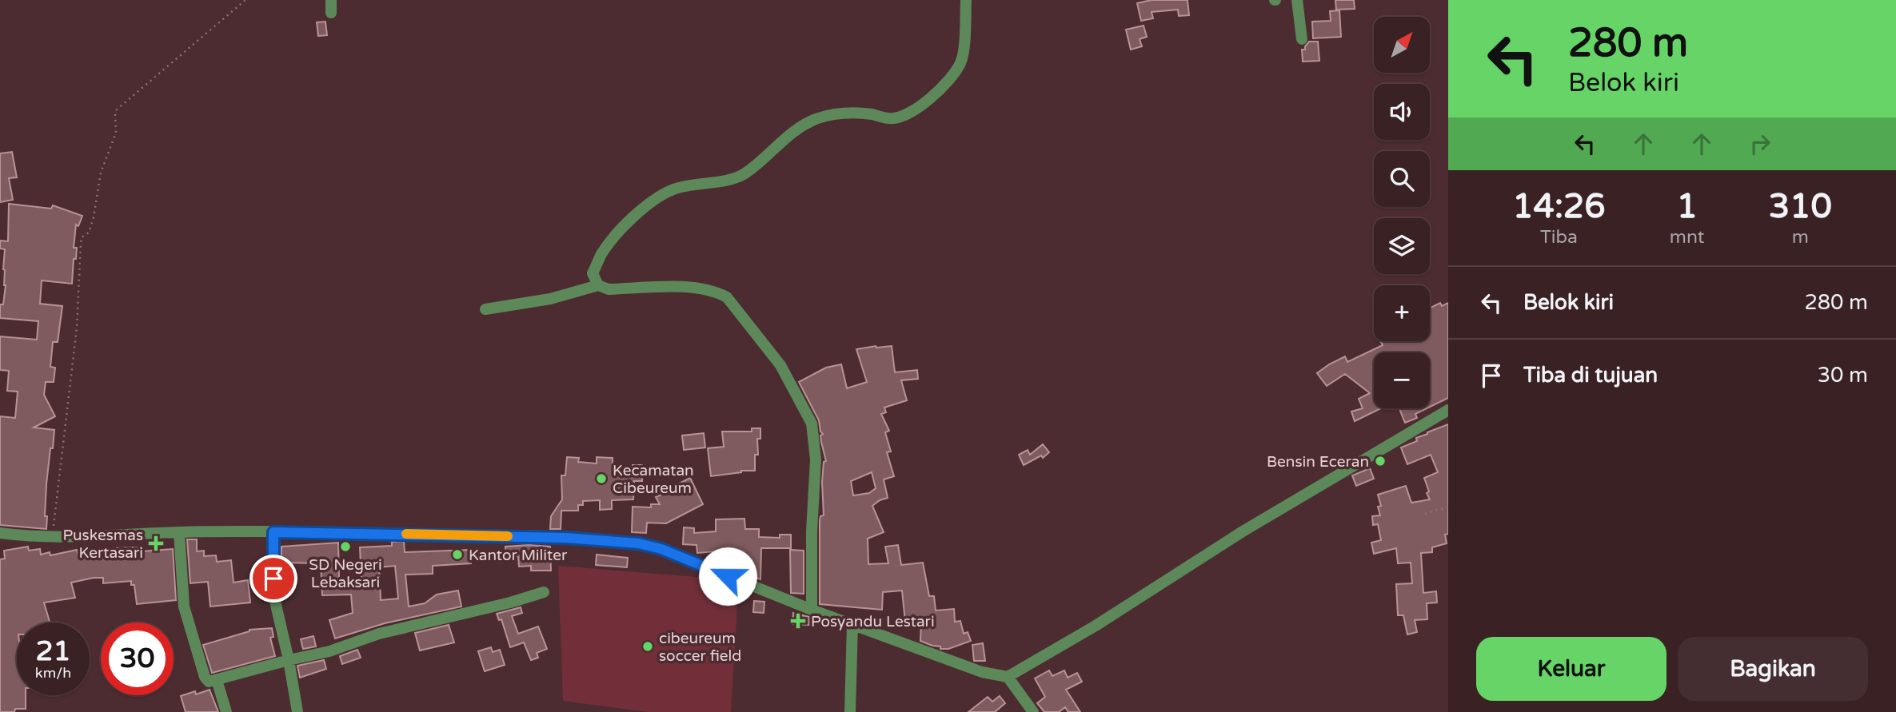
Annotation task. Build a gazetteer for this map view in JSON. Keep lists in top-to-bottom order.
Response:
{
  "places": {
    "other": [
      "Bensin Eceran",
      "Kecamatan Cibeureum",
      "SD Negeri Lebaksari",
      "Kantor Militer",
      "cibeureum soccer field"
    ],
    "health": ["Puskesmas Kertasari", "Posyandu Lestari"]
  },
  "north": "top right",
  "page": {
    "turn": ["280 m", "Belok kiri"],
    "map_buttons": ["+", "−"],
    "eta": [
      "14:26",
      "Tiba",
      "1",
      "mnt",
      "310",
      "m"
    ],
    "list": [
      {
        "name": "Belok kiri",
        "value": "280 m"
      },
      {
        "name": "Tiba di tujuan",
        "value": "30 m"
      }
    ],
    "speed": "21 km/h",
    "limit": "30",
    "buttons": ["Keluar", "Bagikan"]
  }
}
